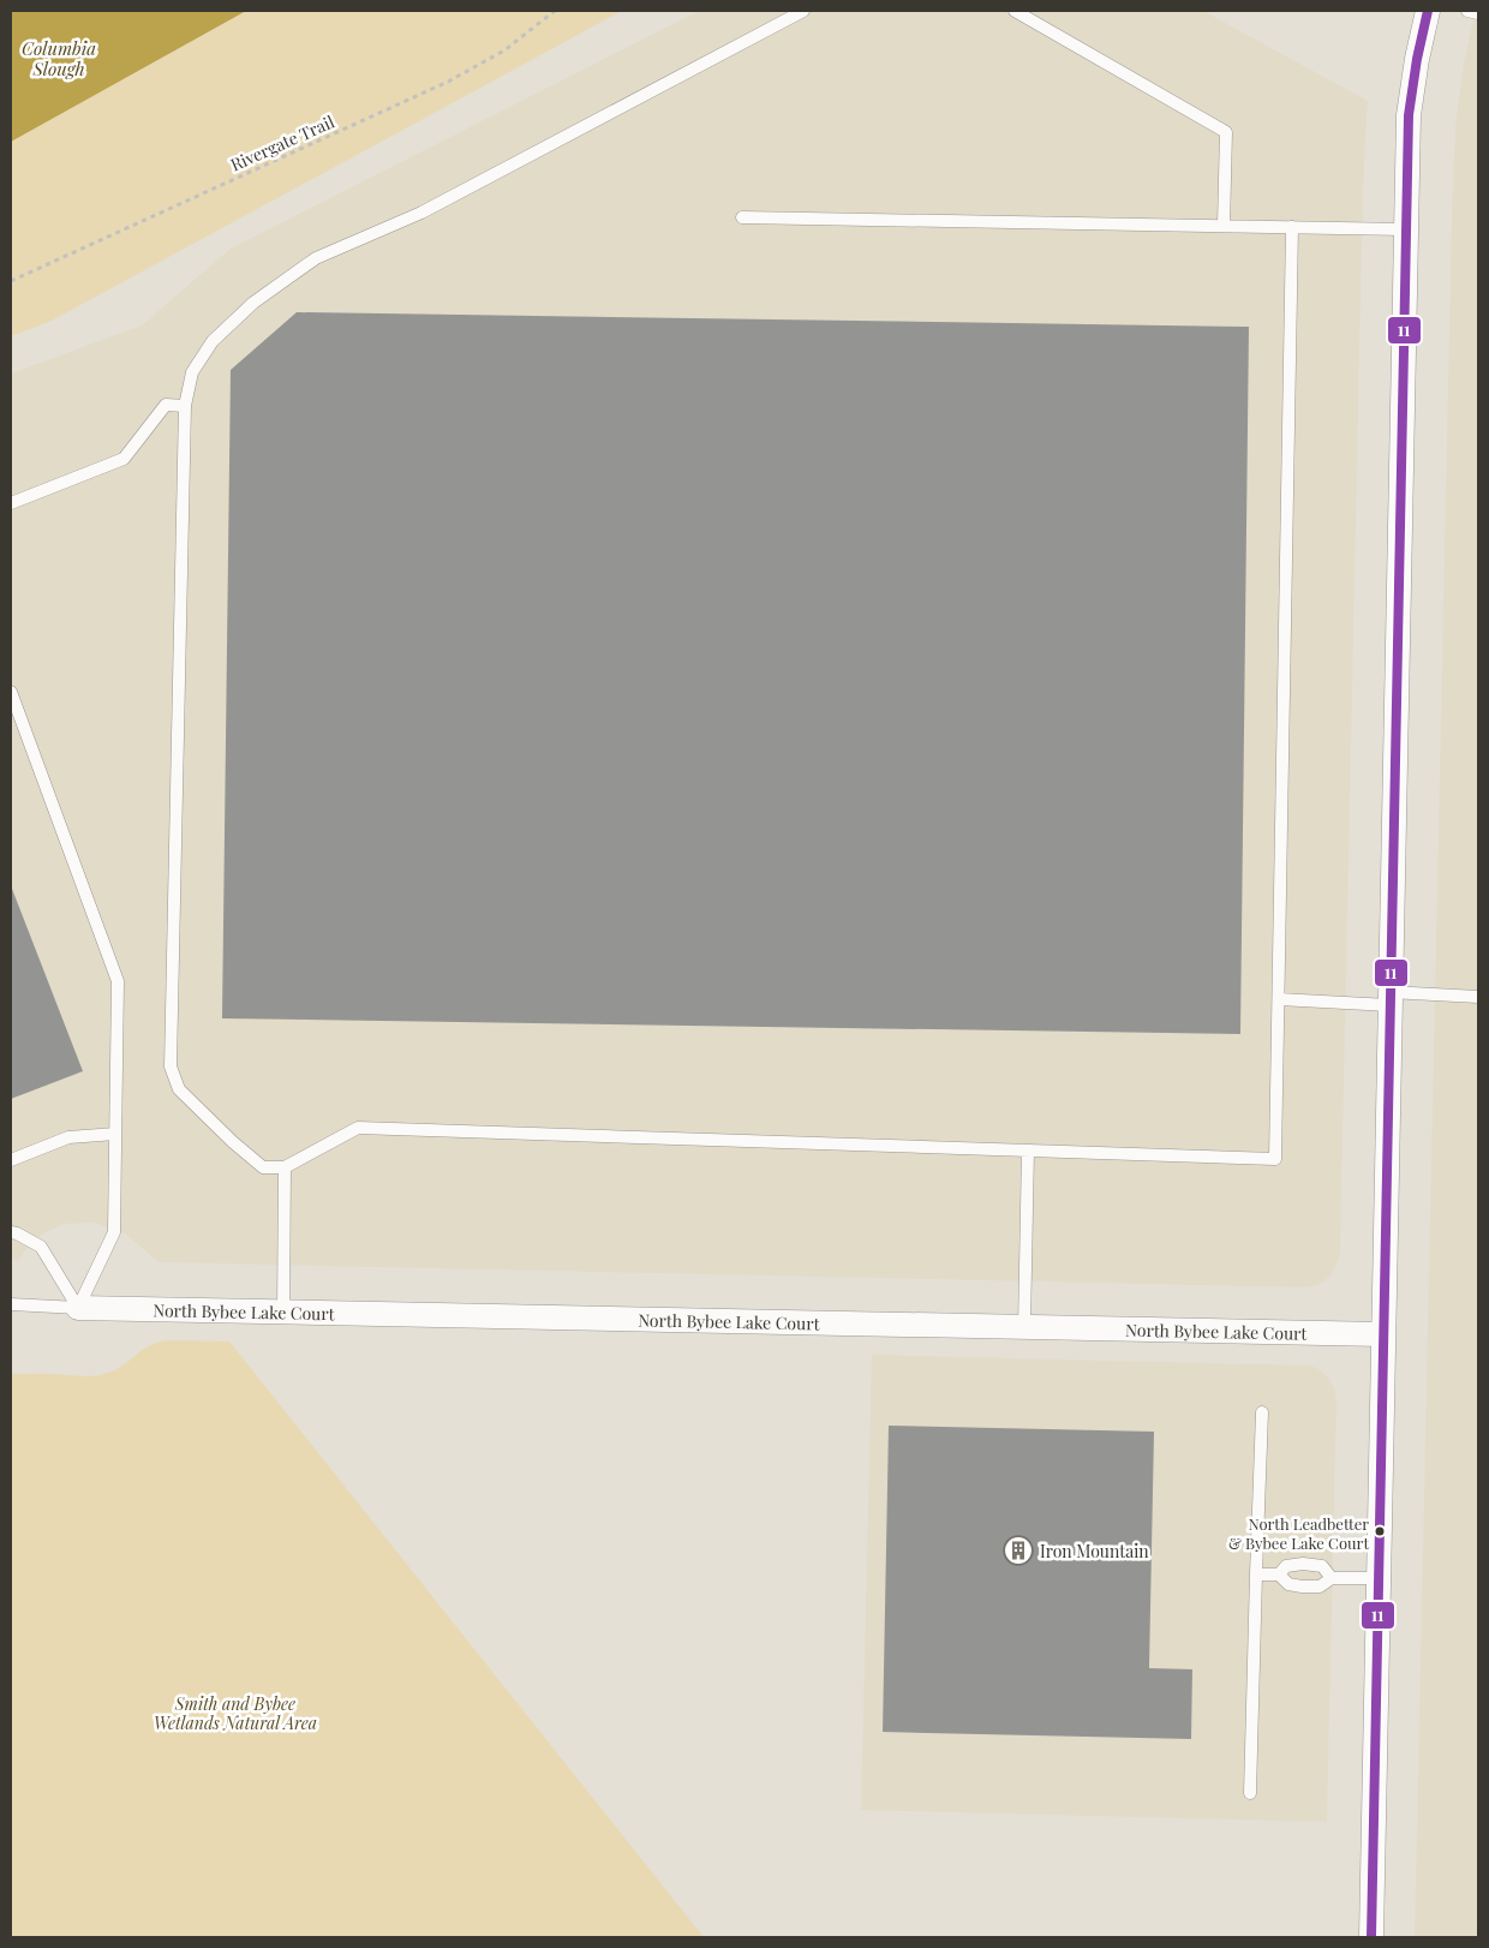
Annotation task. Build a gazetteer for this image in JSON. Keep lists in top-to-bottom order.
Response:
{
  "streets": {
    "street": ["North Bybee Lake Court"],
    "path": ["Rivergate Trail"]
  },
  "water": ["Columbia Slough"],
  "parks": ["Smith and Bybee Wetlands Natural Area"],
  "places": {
    "other": ["North Leadbetter & Bybee Lake Court"],
    "building": ["Iron Mountain"]
  },
  "lines": ["transit line 11"]
}
